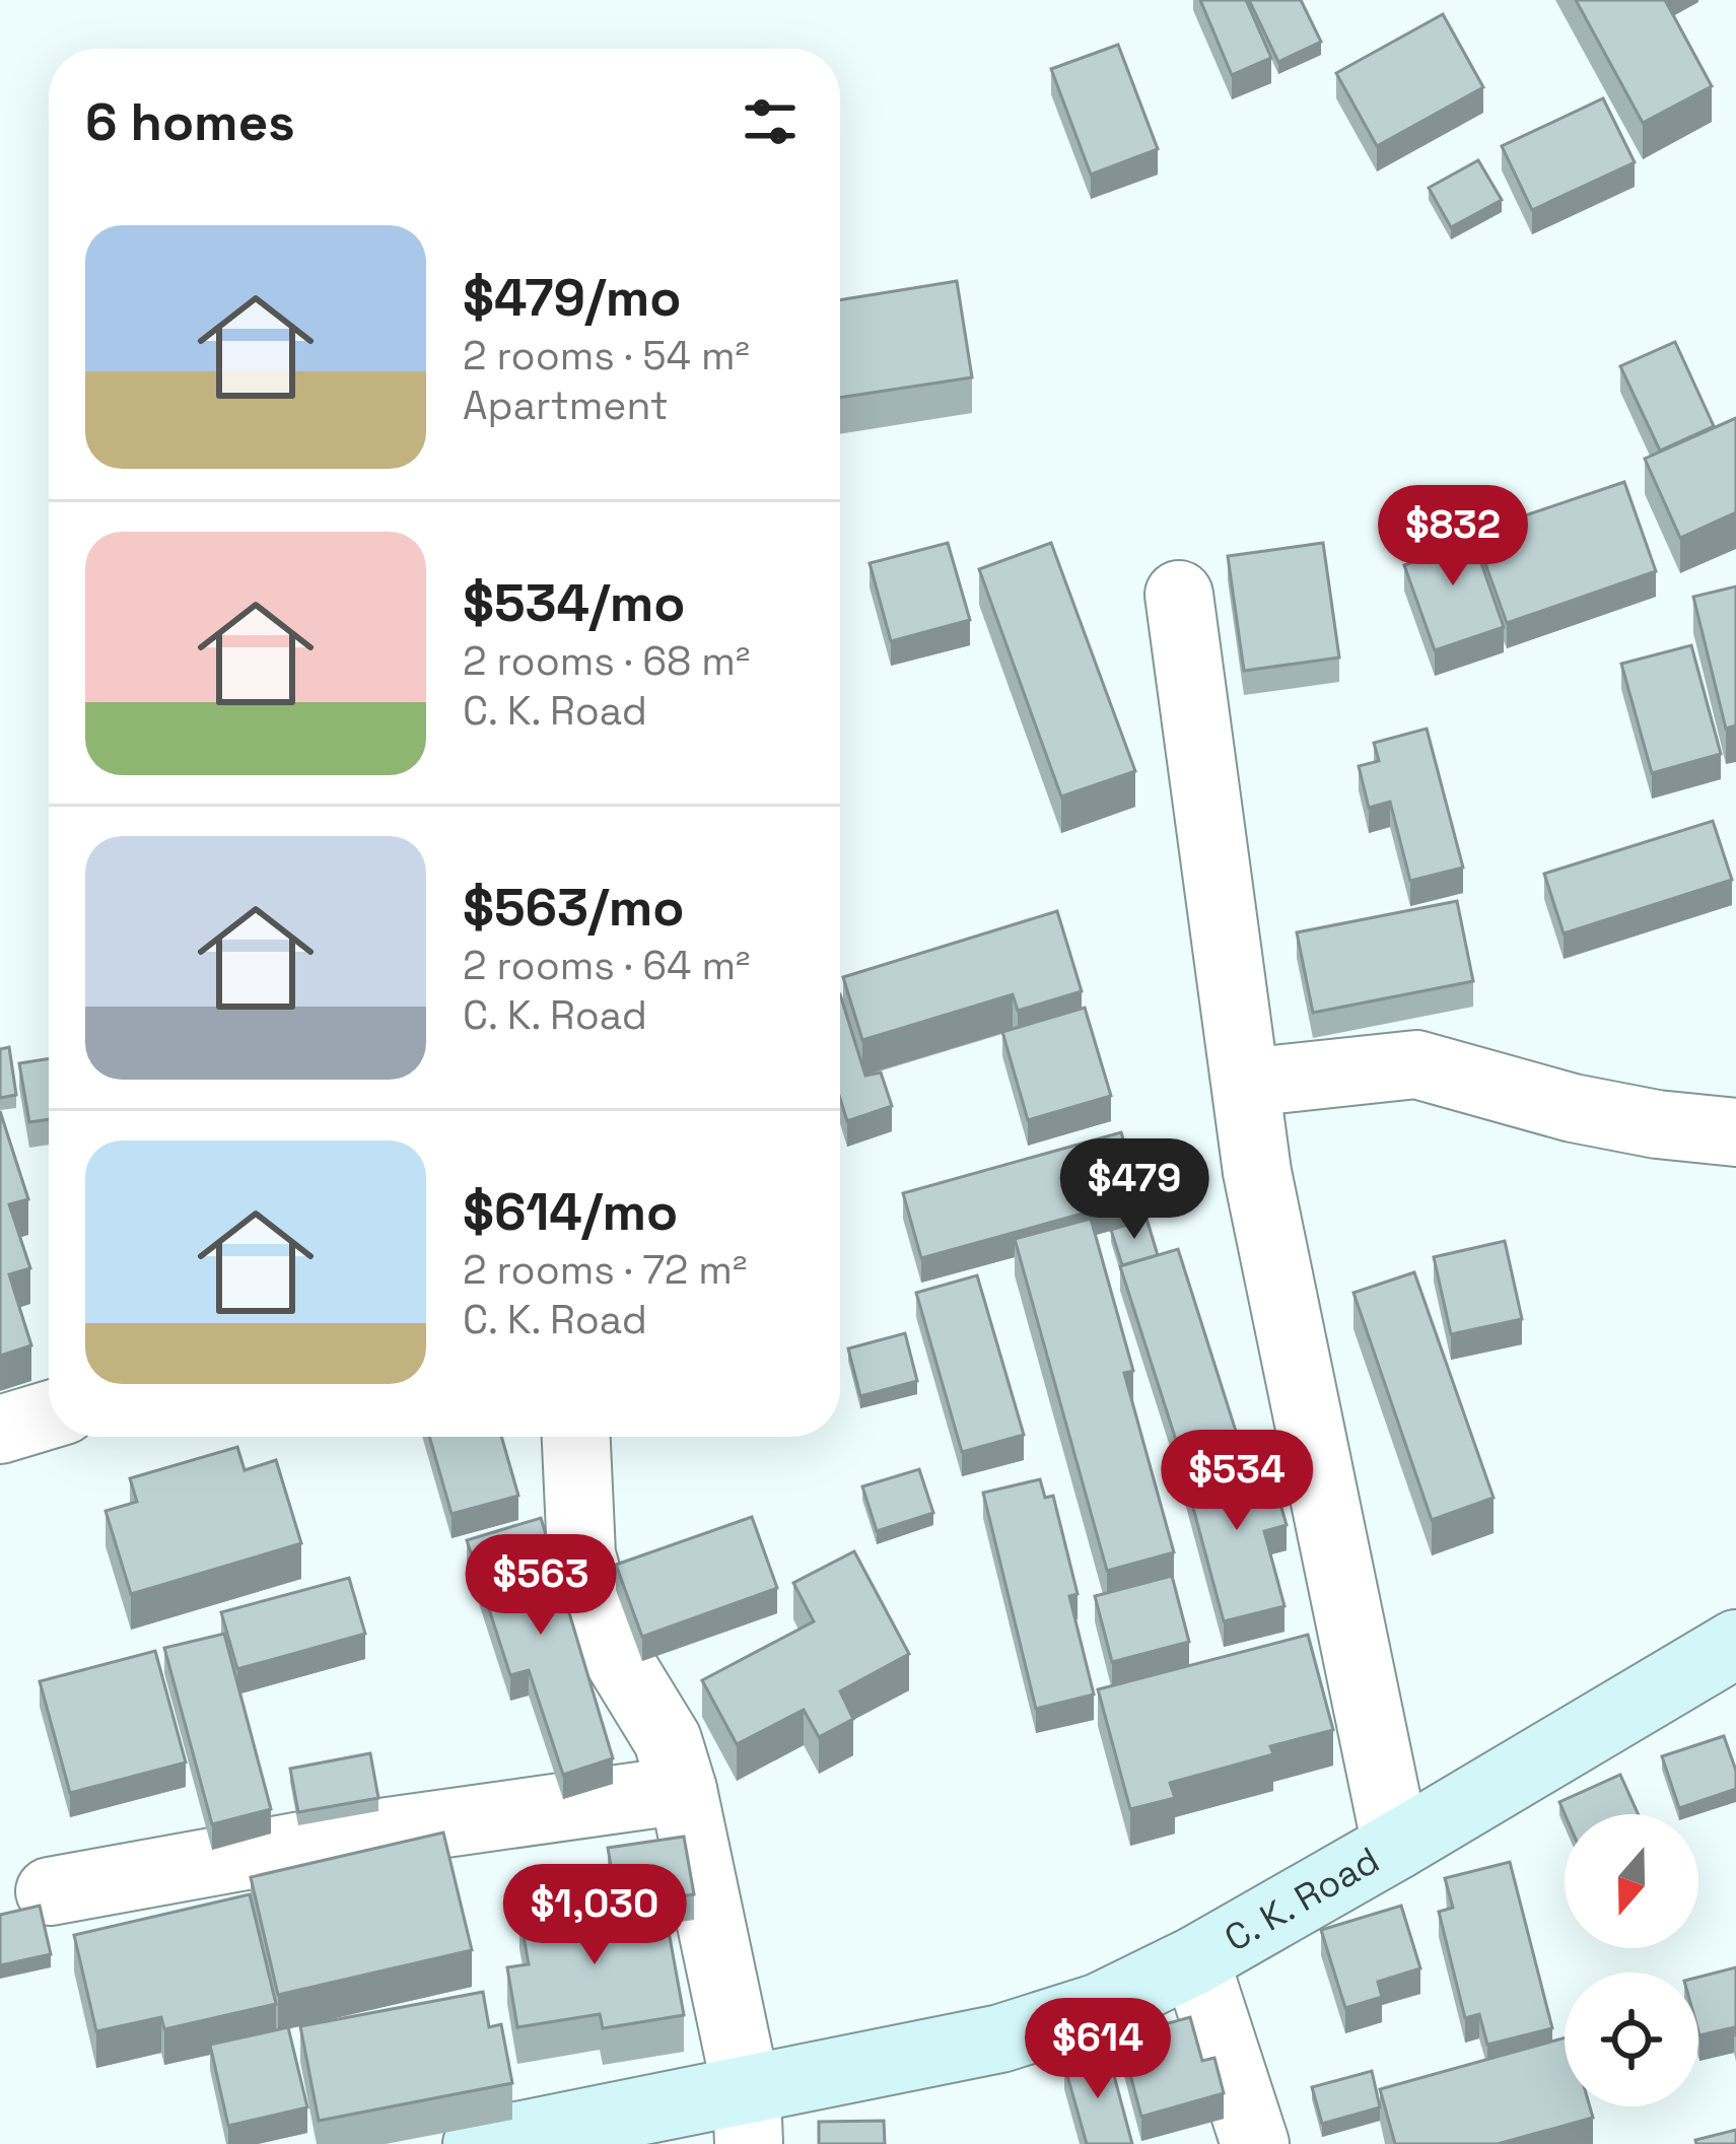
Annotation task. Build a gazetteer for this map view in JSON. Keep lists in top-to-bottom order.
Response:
{
  "streets": {
    "street": ["C. K. Road"]
  },
  "north": "bottom",
  "page": {
    "heading": "6 homes",
    "list": [
      {
        "name": "$479/mo",
        "note": "2 rooms · 54 m² · Apartment"
      },
      {
        "name": "$534/mo",
        "note": "2 rooms · 68 m² · C. K. Road"
      },
      {
        "name": "$563/mo",
        "note": "2 rooms · 64 m² · C. K. Road"
      },
      {
        "name": "$614/mo",
        "note": "2 rooms · 72 m² · C. K. Road"
      }
    ],
    "price": [
      "$832",
      "$479",
      "$534",
      "$563",
      "$1,030",
      "$614"
    ]
  }
}
